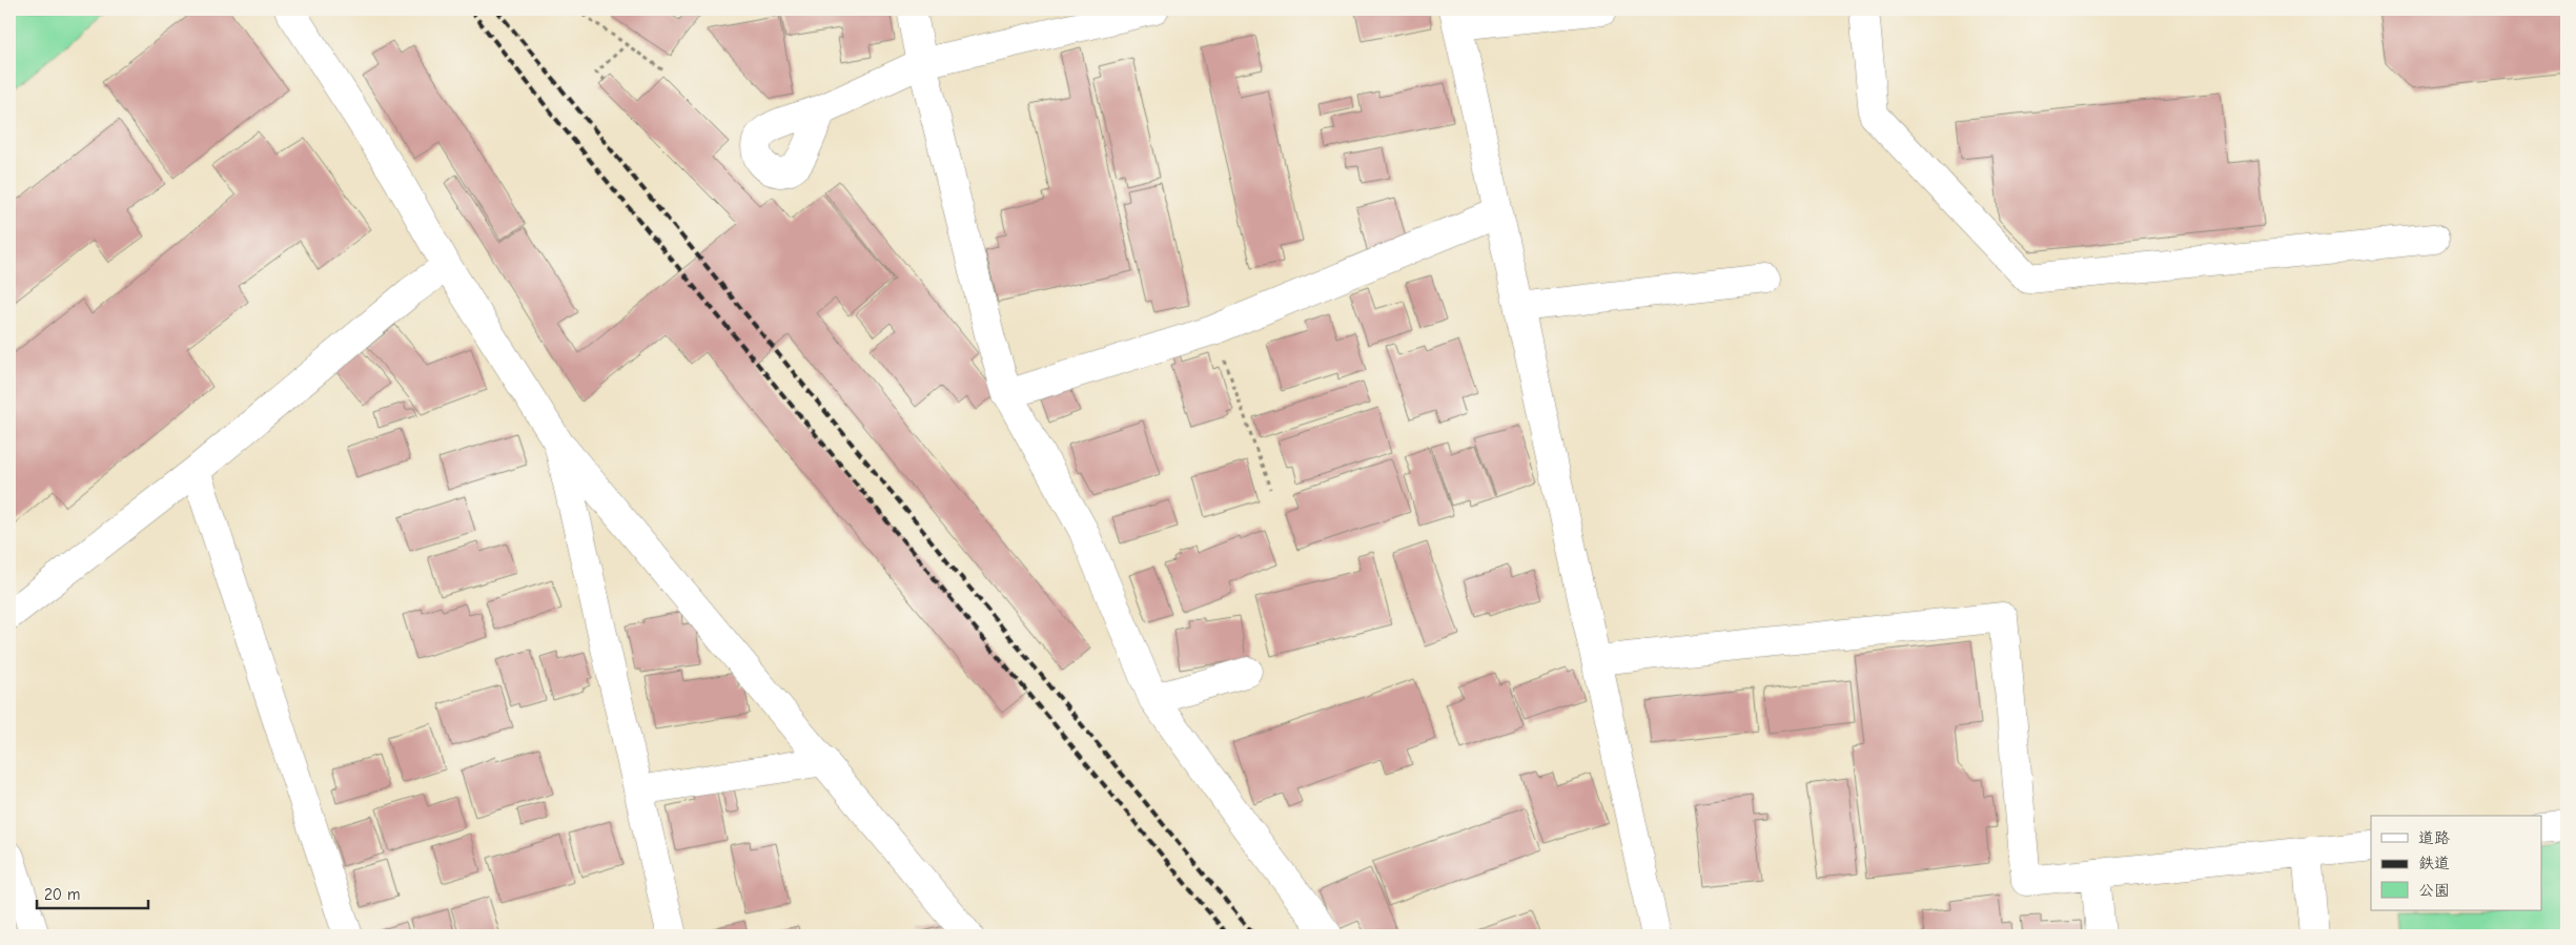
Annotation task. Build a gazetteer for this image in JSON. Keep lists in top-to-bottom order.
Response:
{
  "legend": ["道路", "鉄道", "公園"],
  "scale_bar": "20 m"
}
